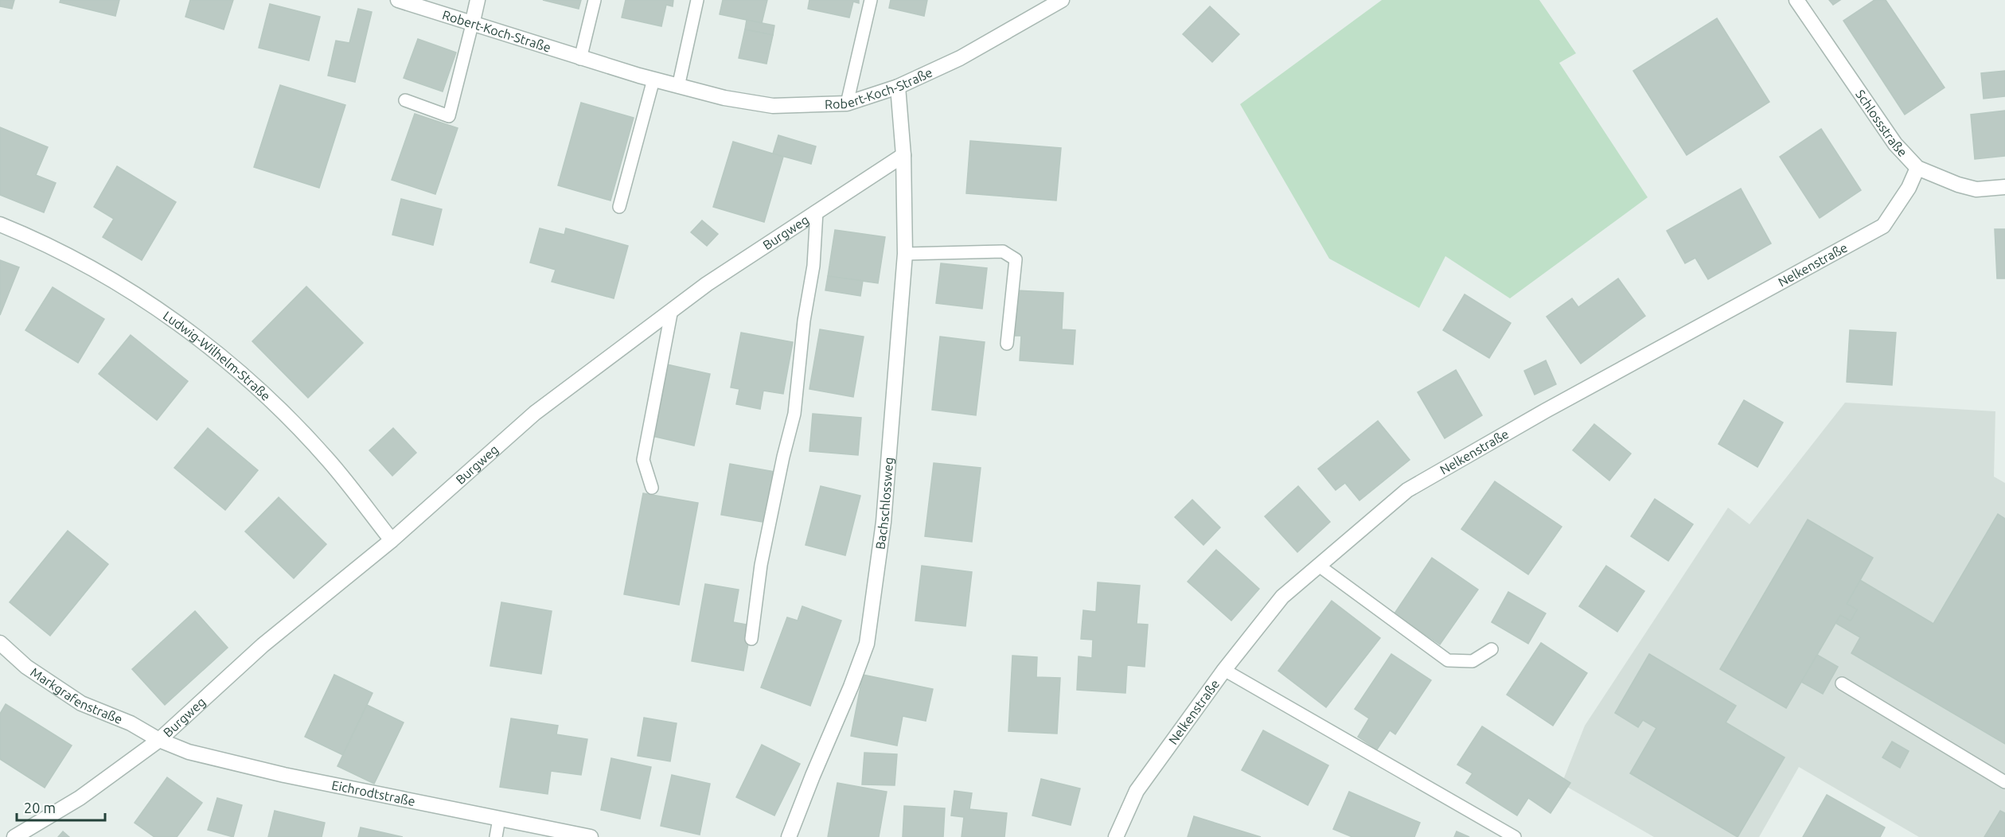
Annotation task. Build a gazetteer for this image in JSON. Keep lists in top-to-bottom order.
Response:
{
  "streets": {
    "street": [
      "Robert-Koch-Straße",
      "Schlossstraße",
      "Burgweg",
      "Nelkenstraße",
      "Ludwig-Wilhelm-Straße",
      "Bachschlossweg",
      "Markgrafenstraße",
      "Eichrodtstraße"
    ]
  },
  "crossings": [
    ["Schlossstraße", "Nelkenstraße"],
    ["Burgweg", "Ludwig-Wilhelm-Straße"],
    ["Burgweg", "Bachschlossweg"],
    ["Burgweg", "Markgrafenstraße"],
    ["Burgweg", "Eichrodtstraße"],
    ["Markgrafenstraße", "Eichrodtstraße"]
  ],
  "scale_bar": "20 m"
}
